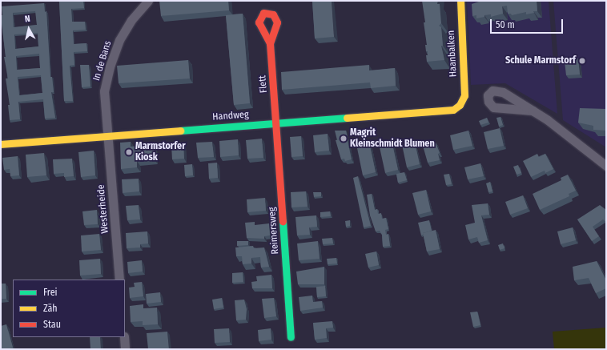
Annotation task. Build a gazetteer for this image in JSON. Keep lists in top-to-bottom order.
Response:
{
  "streets": {
    "street": [
      "Haanbalken",
      "In de Bans",
      "Flett",
      "Handweg",
      "Westerheide",
      "Reimersweg"
    ]
  },
  "crossings": [
    ["Haanbalken", "Handweg"],
    ["In de Bans", "Handweg"],
    ["In de Bans", "Westerheide"],
    ["Flett", "Handweg"],
    ["Flett", "Reimersweg"],
    ["Handweg", "Westerheide"],
    ["Handweg", "Reimersweg"]
  ],
  "places": ["Schule Marmstorf", "Magrit Kleinschmidt Blumen", "Marmstorfer Kiosk"],
  "legend": ["Frei", "Zäh", "Stau"],
  "scale_bar": "50 m",
  "north": "top"
}
